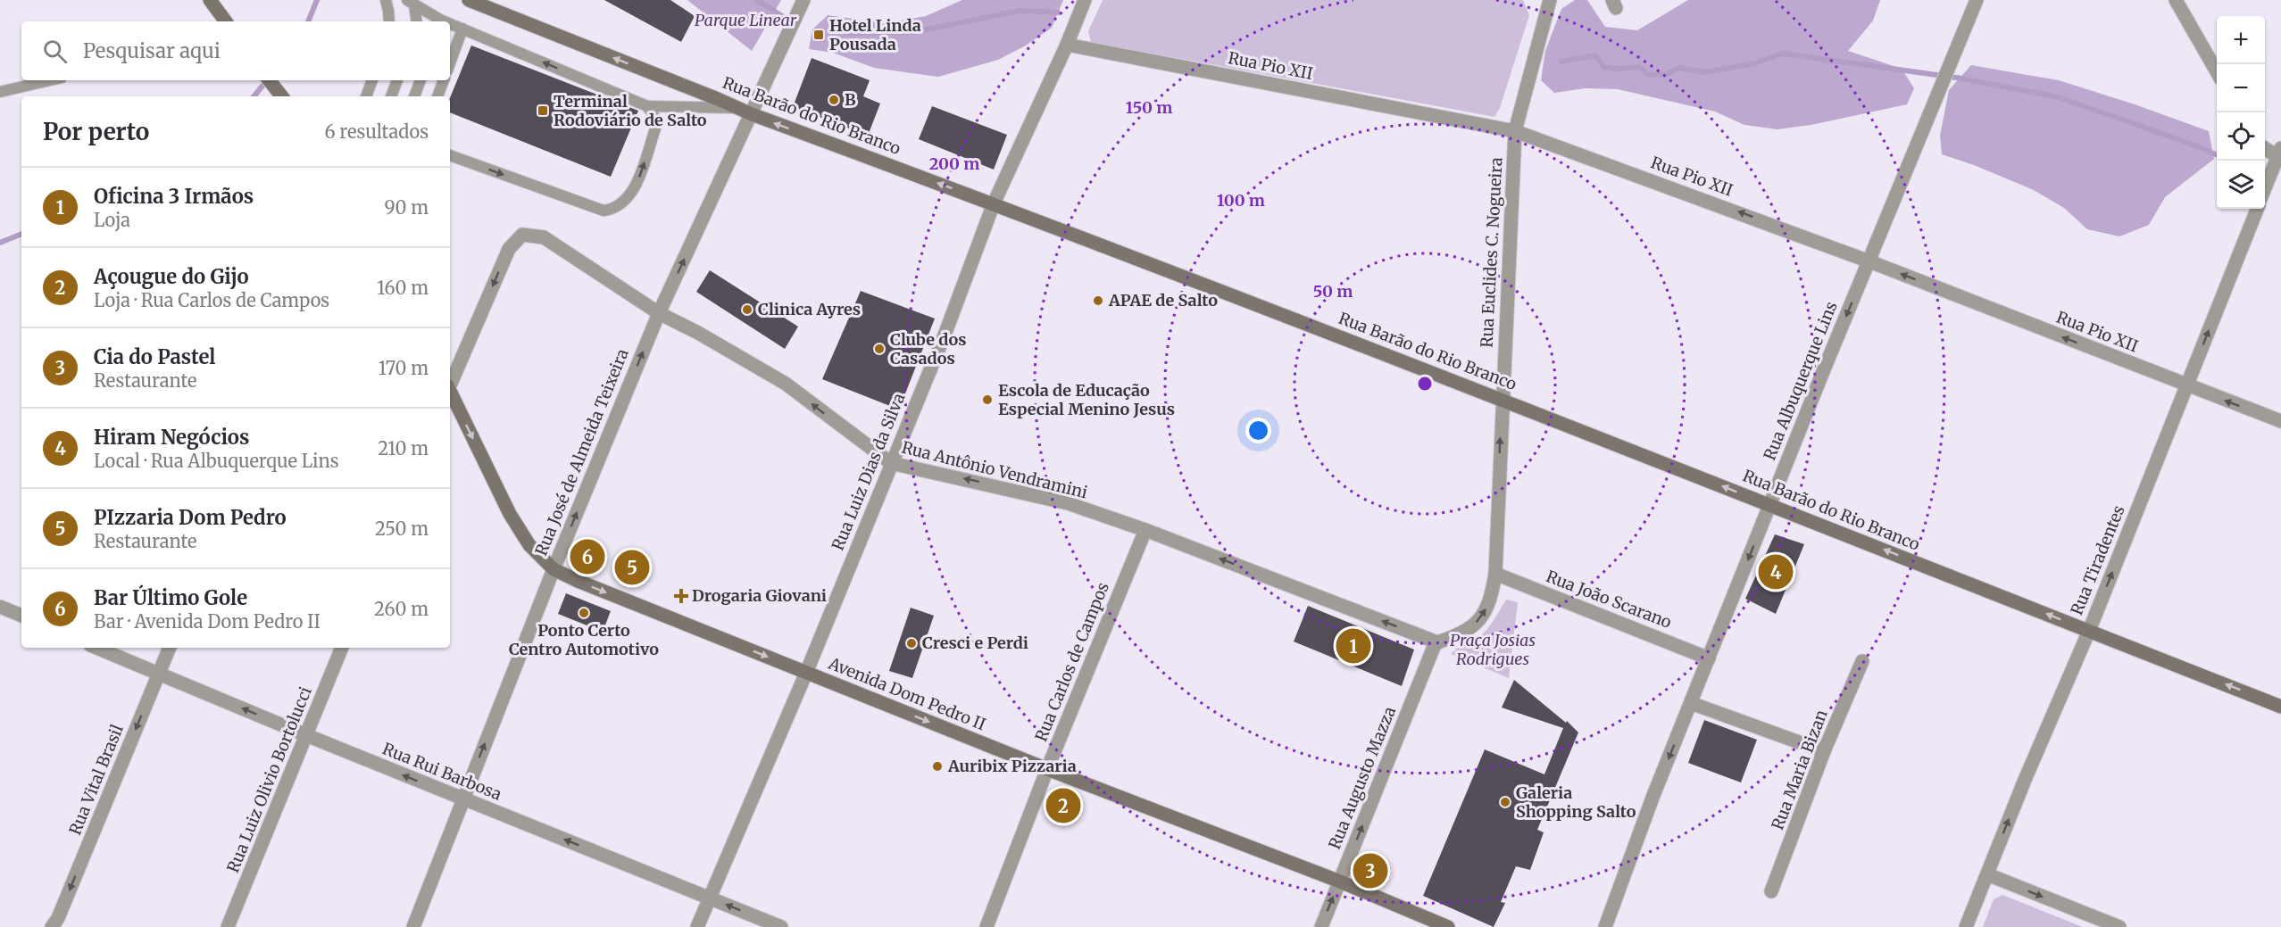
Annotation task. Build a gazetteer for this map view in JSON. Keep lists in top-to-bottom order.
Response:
{
  "streets": {
    "main road": ["Rua Barão do Rio Branco", "Avenida Dom Pedro II"],
    "street": [
      "Rua Pio XII",
      "Rua Euclides C. Nogueira",
      "Rua Albuquerque Lins",
      "Rua José de Almeida Teixeira",
      "Rua Antônio Vendramini",
      "Rua Luiz Dias da Silva",
      "Rua Tiradentes",
      "Rua João Scarano",
      "Rua Carlos de Campos",
      "Rua Maria Bizan",
      "Rua Rui Barbosa",
      "Rua Augusto Mazza",
      "Rua Vital Brasil",
      "Rua Luiz Olivio Bortolucci"
    ]
  },
  "crossings": [
    ["Rua Pio XII", "Rua Euclides C. Nogueira"],
    ["Rua Pio XII", "Rua Albuquerque Lins"],
    ["Rua Pio XII", "Rua Luiz Dias da Silva"],
    ["Rua Pio XII", "Rua Tiradentes"],
    ["Rua Barão do Rio Branco", "Rua Euclides C. Nogueira"],
    ["Rua Barão do Rio Branco", "Rua Albuquerque Lins"],
    ["Rua Barão do Rio Branco", "Rua José de Almeida Teixeira"],
    ["Rua Barão do Rio Branco", "Rua Luiz Dias da Silva"],
    ["Rua Barão do Rio Branco", "Rua Tiradentes"],
    ["Rua Euclides C. Nogueira", "Rua Antônio Vendramini"],
    ["Rua Euclides C. Nogueira", "Rua João Scarano"],
    ["Rua Euclides C. Nogueira", "Rua Augusto Mazza"],
    ["Rua Albuquerque Lins", "Rua João Scarano"],
    ["Rua José de Almeida Teixeira", "Rua Antônio Vendramini"],
    ["Rua José de Almeida Teixeira", "Avenida Dom Pedro II"],
    ["Rua José de Almeida Teixeira", "Rua Rui Barbosa"],
    ["Rua Antônio Vendramini", "Rua Luiz Dias da Silva"],
    ["Rua Antônio Vendramini", "Rua Carlos de Campos"],
    ["Rua Antônio Vendramini", "Rua Augusto Mazza"],
    ["Rua Luiz Dias da Silva", "Avenida Dom Pedro II"],
    ["Rua Luiz Dias da Silva", "Rua Rui Barbosa"],
    ["Rua Carlos de Campos", "Avenida Dom Pedro II"],
    ["Avenida Dom Pedro II", "Rua Augusto Mazza"],
    ["Rua Rui Barbosa", "Rua Vital Brasil"],
    ["Rua Rui Barbosa", "Rua Luiz Olivio Bortolucci"]
  ],
  "one_way": [
    "Rua Pio XII",
    "Rua Barão do Rio Branco",
    "Rua Euclides C. Nogueira",
    "Rua Albuquerque Lins",
    "Rua José de Almeida Teixeira",
    "Rua Antônio Vendramini",
    "Rua Tiradentes",
    "Avenida Dom Pedro II",
    "Rua Rui Barbosa",
    "Rua Augusto Mazza",
    "Rua Vital Brasil"
  ],
  "parks": ["Parque Linear", "Praça Josias Rodrigues"],
  "places": {
    "transit": ["Hotel Linda Pousada", "Terminal Rodoviário de Salto"],
    "other": [
      "B",
      "APAE de Salto",
      "Clinica Ayres",
      "Clube dos Casados",
      "Escola de Educação Especial Menino Jesus",
      "Ponto Certo Centro Automotivo",
      "Cresci e Perdi",
      "Auribix Pizzaria",
      "Galeria Shopping Salto"
    ],
    "health": ["Drogaria Giovani"]
  },
  "page": {
    "map_buttons": ["+", "−"],
    "search": "Pesquisar aqui",
    "heading": ["Por perto", "6 resultados"],
    "list": [
      {
        "mark": "1",
        "name": "Oficina 3 Irmãos",
        "note": "Loja",
        "value": "90 m"
      },
      {
        "mark": "2",
        "name": "Açougue do Gijo",
        "note": "Loja · Rua Carlos de Campos",
        "value": "160 m"
      },
      {
        "mark": "3",
        "name": "Cia do Pastel",
        "note": "Restaurante",
        "value": "170 m"
      },
      {
        "mark": "4",
        "name": "Hiram Negócios",
        "note": "Local · Rua Albuquerque Lins",
        "value": "210 m"
      },
      {
        "mark": "5",
        "name": "PIzzaria Dom Pedro",
        "note": "Restaurante",
        "value": "250 m"
      },
      {
        "mark": "6",
        "name": "Bar Último Gole",
        "note": "Bar · Avenida Dom Pedro II",
        "value": "260 m"
      }
    ],
    "pins": [
      "6",
      "5",
      "4",
      "1",
      "2",
      "3"
    ]
  },
  "rings": [
    "150 m",
    "200 m",
    "100 m",
    "50 m"
  ]
}
